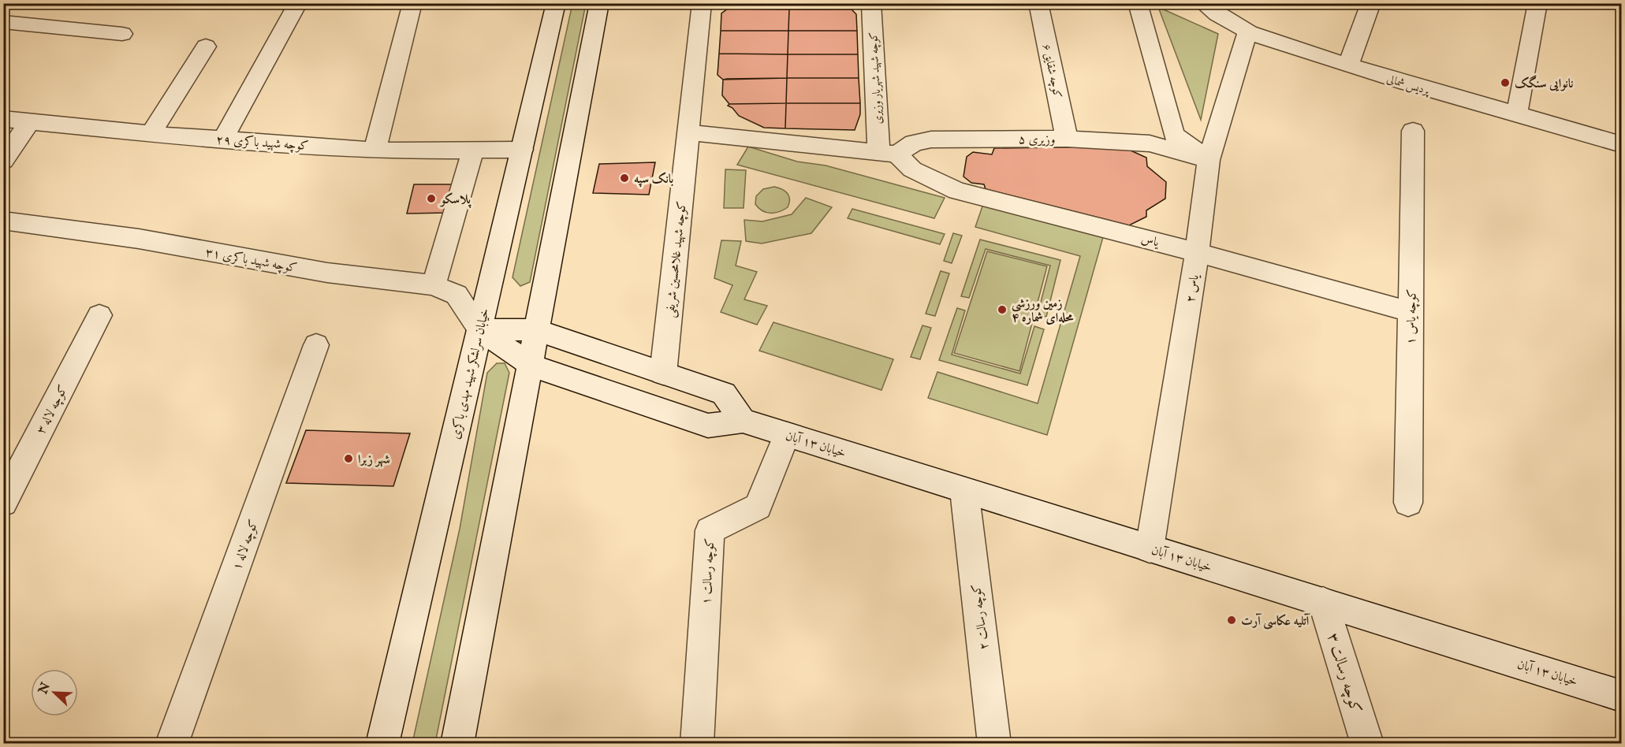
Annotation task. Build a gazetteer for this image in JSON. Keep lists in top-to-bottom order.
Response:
{
  "streets": {
    "street": [
      "کوچه شقایق ۶",
      "کوچه شهید شهریار وزیری",
      "پردیس شمالی",
      "وزیری ۵",
      "کوچه شهید باکری ۲۹",
      "یاس",
      "کوچه شهید باکری ۳۱",
      "کوچه شهید غلامحسین شریفی",
      "یاس ۲",
      "کوچه یاس ۱",
      "خیابان سرلشکر شهید مهدی باکری",
      "کوچه لاله ۳",
      "خیابان ۱۳ آبان",
      "کوچه لاله ۱",
      "کوچه رسالت ۱",
      "کوچه رسالت ۲",
      "کوچه رسالت ۳"
    ]
  },
  "crossings": [
    ["کوچه شقایق ۶", "وزیری ۵"],
    ["کوچه شهید شهریار وزیری", "وزیری ۵"],
    ["کوچه شهید شهریار وزیری", "یاس"],
    ["پردیس شمالی", "یاس ۲"],
    ["وزیری ۵", "یاس"],
    ["وزیری ۵", "یاس ۲"],
    ["کوچه شهید باکری ۲۹", "خیابان سرلشکر شهید مهدی باکری"],
    ["یاس", "یاس ۲"],
    ["یاس", "کوچه یاس ۱"],
    ["کوچه شهید باکری ۳۱", "خیابان سرلشکر شهید مهدی باکری"],
    ["کوچه شهید باکری ۳۱", "خیابان ۱۳ آبان"],
    ["یاس ۲", "خیابان ۱۳ آبان"],
    ["خیابان سرلشکر شهید مهدی باکری", "خیابان ۱۳ آبان"],
    ["خیابان ۱۳ آبان", "کوچه رسالت ۱"],
    ["خیابان ۱۳ آبان", "کوچه رسالت ۲"],
    ["خیابان ۱۳ آبان", "کوچه رسالت ۳"]
  ],
  "places": [
    "نانوایی سنگک",
    "بانک سپه",
    "پلاسکو",
    "زمین ورزشی محله‌ای شماره ۴",
    "شهر زبرا",
    "آتلیه عکاسی آرت"
  ],
  "north": "top left"
}
